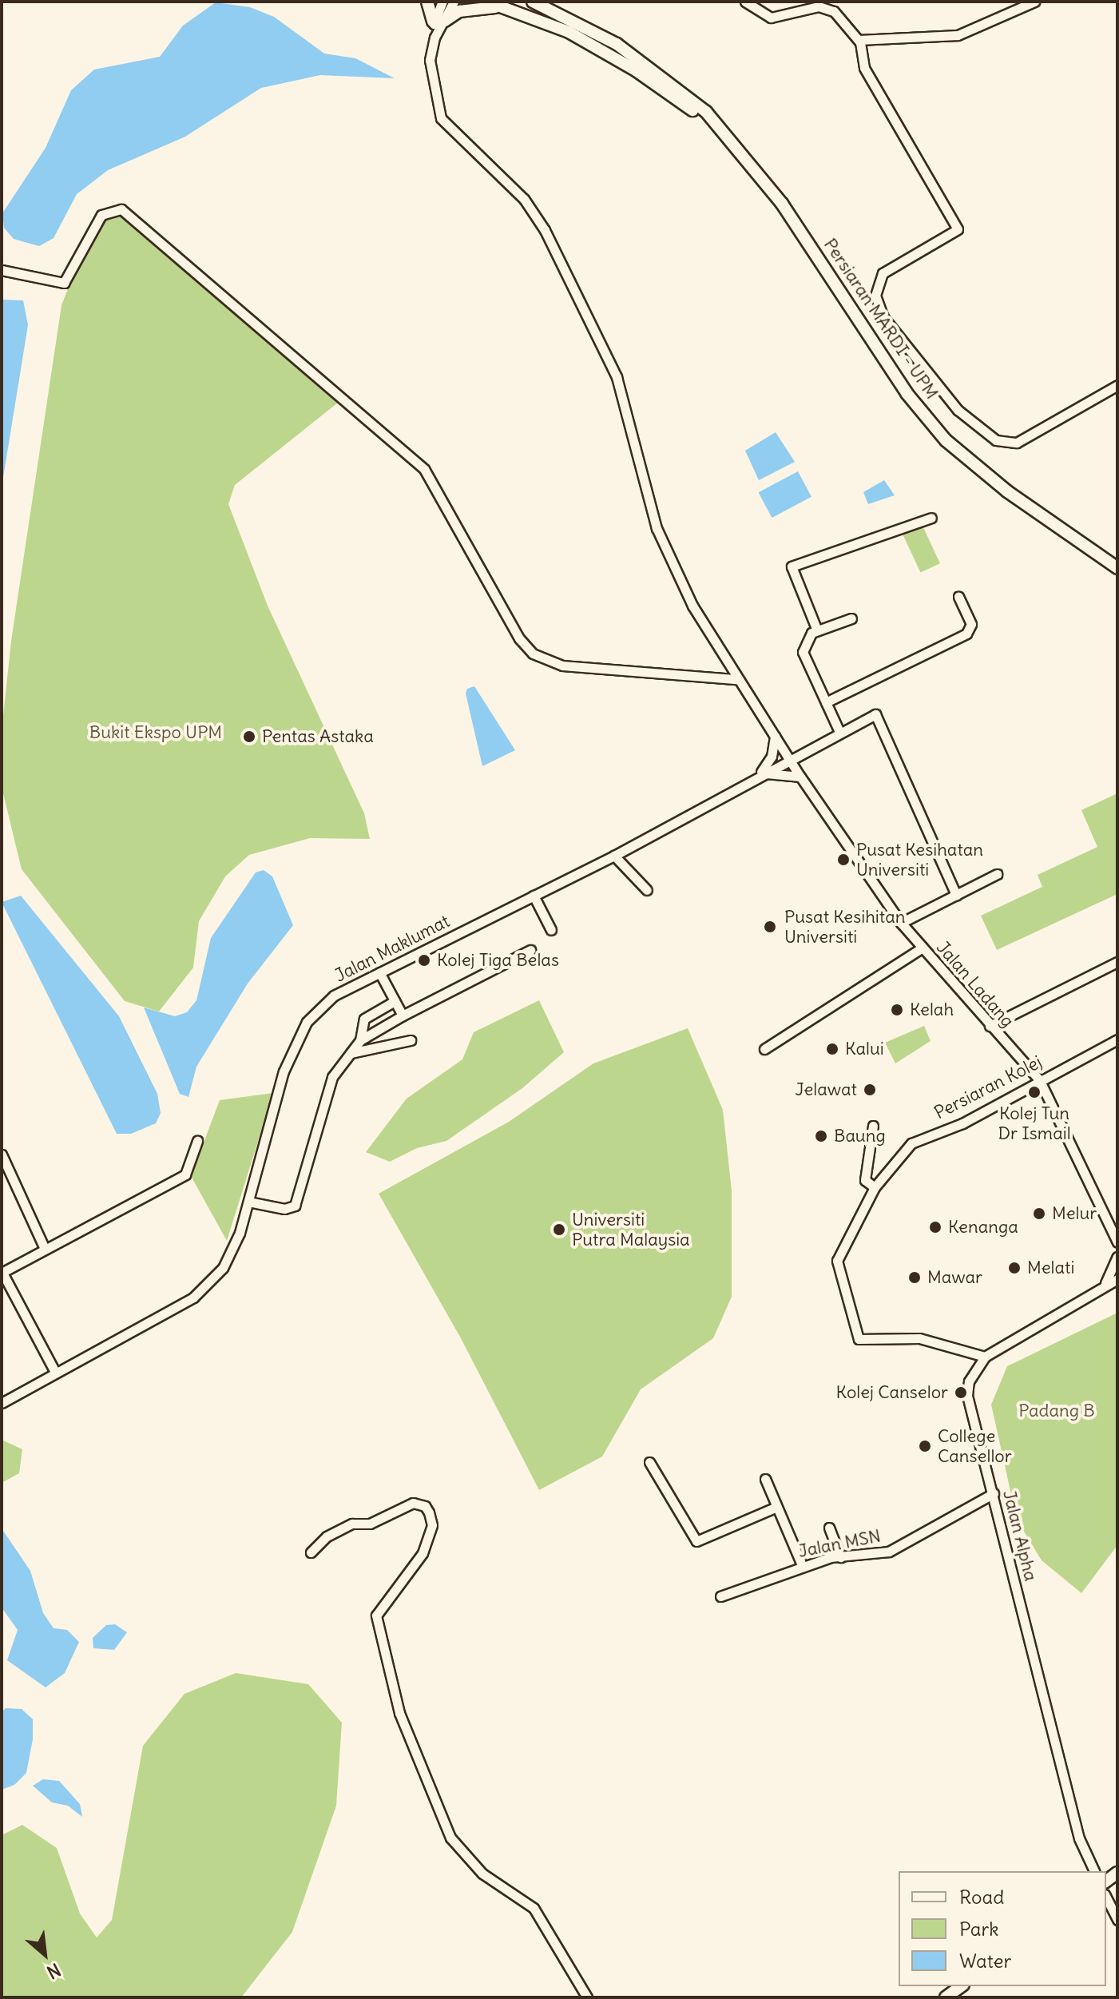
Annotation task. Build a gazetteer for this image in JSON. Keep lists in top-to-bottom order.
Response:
{
  "streets": {
    "street": [
      "Persiaran MARDI - UPM",
      "Jalan Maklumat",
      "Jalan Ladang",
      "Persiaran Kolej",
      "Jalan Alpha",
      "Jalan MSN"
    ]
  },
  "crossings": [
    ["Jalan Maklumat", "Jalan Ladang"],
    ["Jalan Ladang", "Persiaran Kolej"],
    ["Persiaran Kolej", "Jalan Alpha"],
    ["Jalan Alpha", "Jalan MSN"]
  ],
  "parks": ["Bukit Ekspo UPM", "Padang B"],
  "places": [
    "Pentas Astaka",
    "Pusat Kesihatan Universiti",
    "Pusat Kesihitan Universiti",
    "Kolej Tiga Belas",
    "Kelah",
    "Kalui",
    "Jelawat",
    "Kolej Tun Dr Ismail",
    "Baung",
    "Melur",
    "Kenanga",
    "Universiti Putra Malaysia",
    "Melati",
    "Mawar",
    "Kolej Canselor",
    "College Cansellor"
  ],
  "legend": ["Road", "Park", "Water"],
  "north": "bottom right"
}
